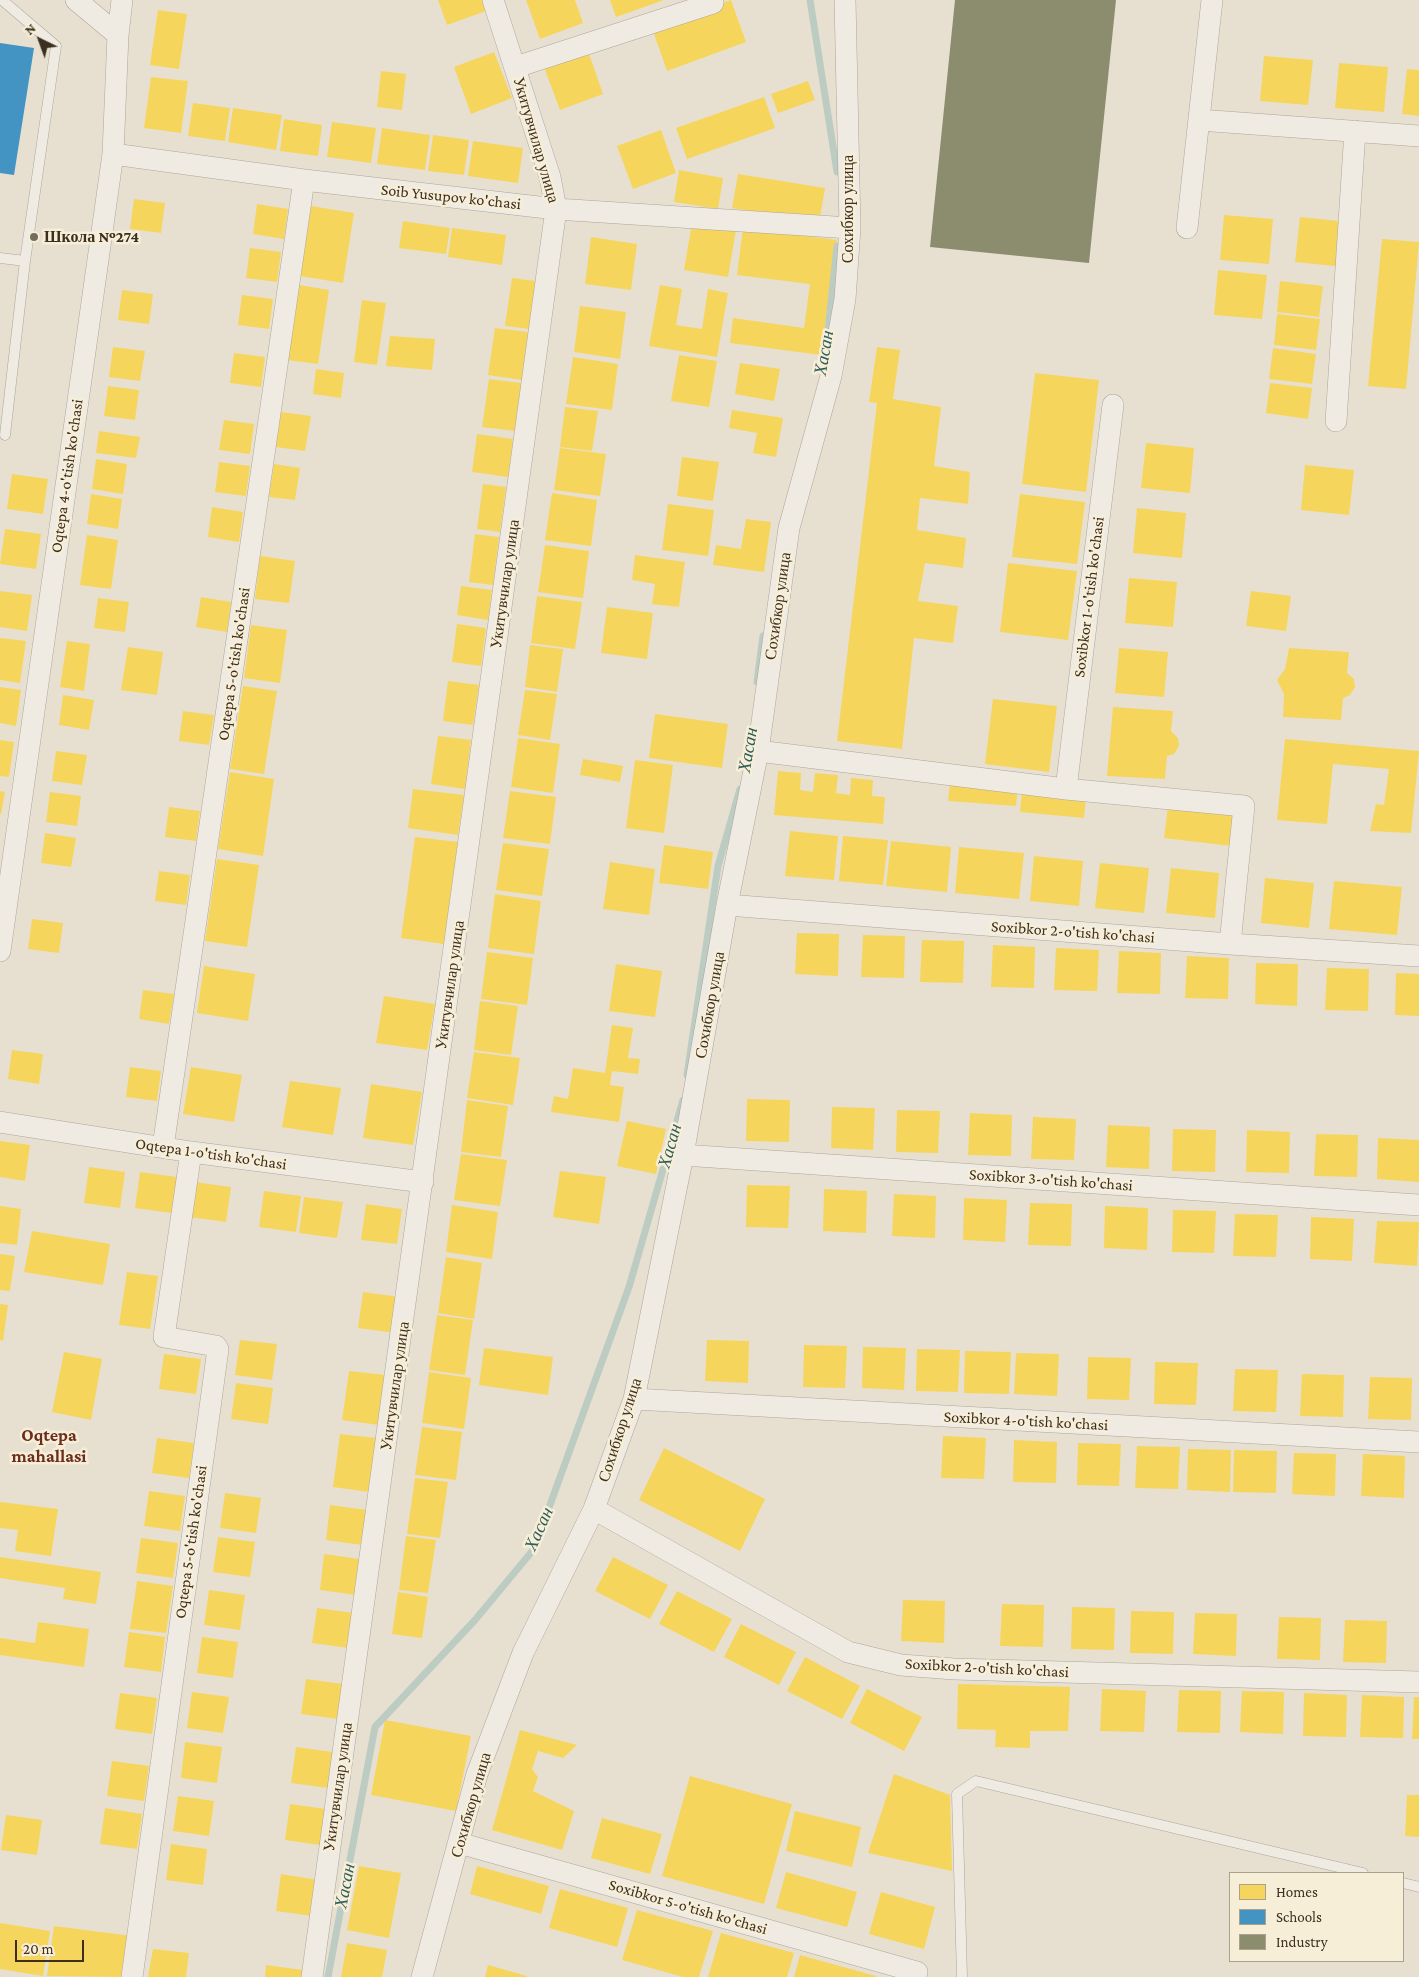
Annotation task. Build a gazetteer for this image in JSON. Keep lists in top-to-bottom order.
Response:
{
  "streets": {
    "street": [
      "Укитувчилар улица",
      "Soib Yusupov ko'chasi",
      "Сохибкор улица",
      "Oqtepa 4-o'tish ko'chasi",
      "Soxibkor 1-o'tish ko'chasi",
      "Oqtepa 5-o'tish ko'chasi",
      "Soxibkor 2-o'tish ko'chasi",
      "Oqtepa 1-o'tish ko'chasi",
      "Soxibkor 3-o'tish ko'chasi",
      "Soxibkor 4-o'tish ko'chasi",
      "Soxibkor 5-o'tish ko'chasi"
    ]
  },
  "crossings": [
    ["Укитувчилар улица", "Soib Yusupov ko'chasi"],
    ["Укитувчилар улица", "Oqtepa 1-o'tish ko'chasi"],
    ["Soib Yusupov ko'chasi", "Сохибкор улица"],
    ["Soib Yusupov ko'chasi", "Oqtepa 4-o'tish ko'chasi"],
    ["Soib Yusupov ko'chasi", "Oqtepa 5-o'tish ko'chasi"],
    ["Сохибкор улица", "Soxibkor 2-o'tish ko'chasi"],
    ["Сохибкор улица", "Soxibkor 3-o'tish ko'chasi"],
    ["Сохибкор улица", "Soxibkor 4-o'tish ko'chasi"],
    ["Сохибкор улица", "Soxibkor 5-o'tish ko'chasi"],
    ["Oqtepa 5-o'tish ko'chasi", "Oqtepa 1-o'tish ko'chasi"]
  ],
  "districts": ["Oqtepa mahallasi"],
  "water": ["Хасан"],
  "places": ["Школа №274"],
  "legend": ["Homes", "Schools", "Industry"],
  "scale_bar": "20 m",
  "north": "top left"
}
